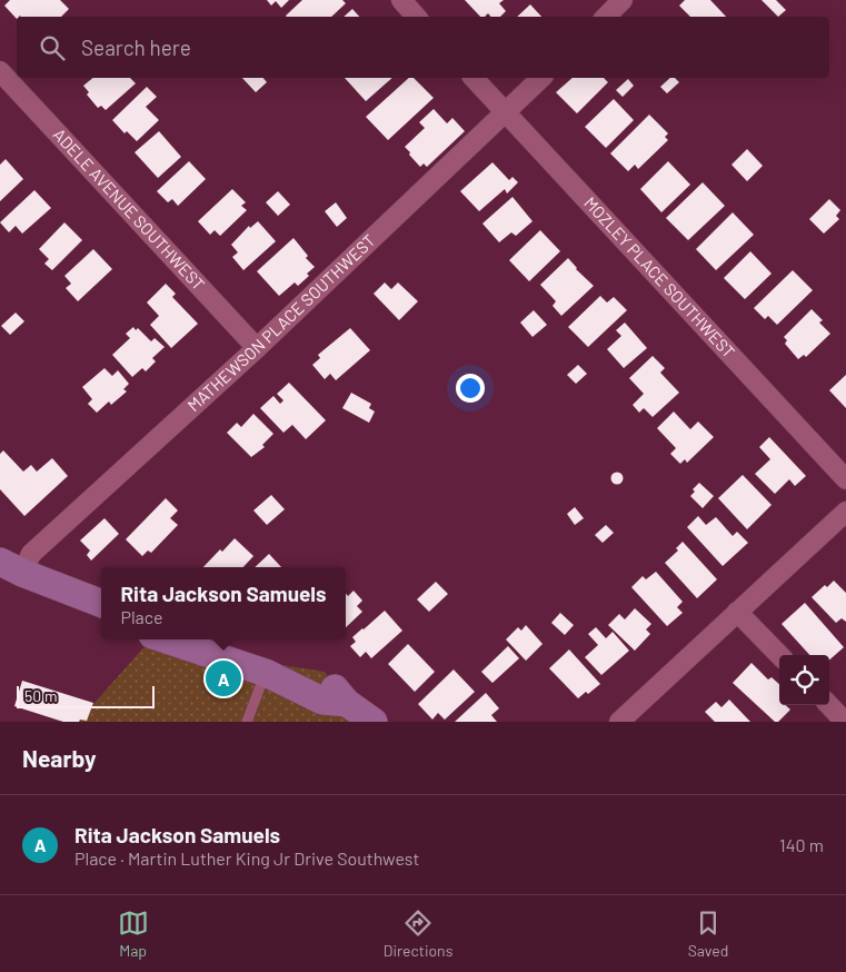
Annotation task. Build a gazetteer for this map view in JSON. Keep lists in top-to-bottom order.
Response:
{
  "streets": {
    "street": ["ADELE AVENUE SOUTHWEST", "MOZLEY PLACE SOUTHWEST", "MATHEWSON PLACE SOUTHWEST"]
  },
  "crossings": [
    ["ADELE AVENUE SOUTHWEST", "MATHEWSON PLACE SOUTHWEST"],
    ["MOZLEY PLACE SOUTHWEST", "MATHEWSON PLACE SOUTHWEST"]
  ],
  "scale_bar": "50 m",
  "page": {
    "search": "Search here",
    "popup": ["Rita Jackson Samuels", "Place"],
    "pins": "A",
    "scale": "50 m",
    "heading": "Nearby",
    "list": [
      {
        "mark": "A",
        "name": "Rita Jackson Samuels",
        "note": "Place · Martin Luther King Jr Drive Southwest",
        "value": "140 m"
      }
    ],
    "nav": ["Map", "Directions", "Saved"]
  }
}
